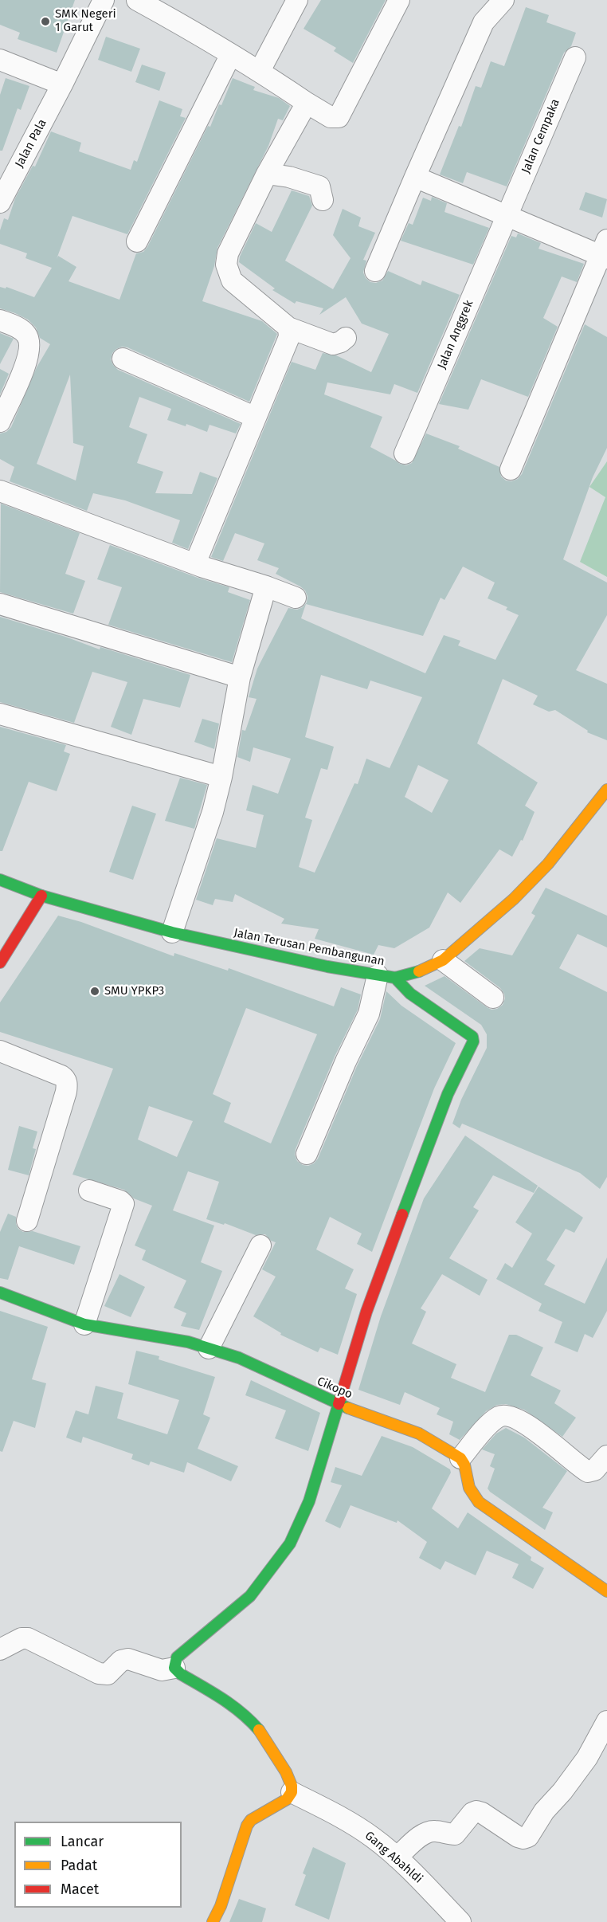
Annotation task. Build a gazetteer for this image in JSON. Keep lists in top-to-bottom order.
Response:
{
  "streets": {
    "street": [
      "Jalan Cempaka",
      "Jalan Pala",
      "Jalan Anggrek",
      "Jalan Terusan Pembangunan",
      "Cikopo",
      "Gang Abahldi"
    ]
  },
  "crossings": [
    ["Jalan Cempaka", "Jalan Anggrek"]
  ],
  "places": ["SMK Negeri 1 Garut", "SMU YPKP3"],
  "legend": ["Lancar", "Padat", "Macet"]
}
